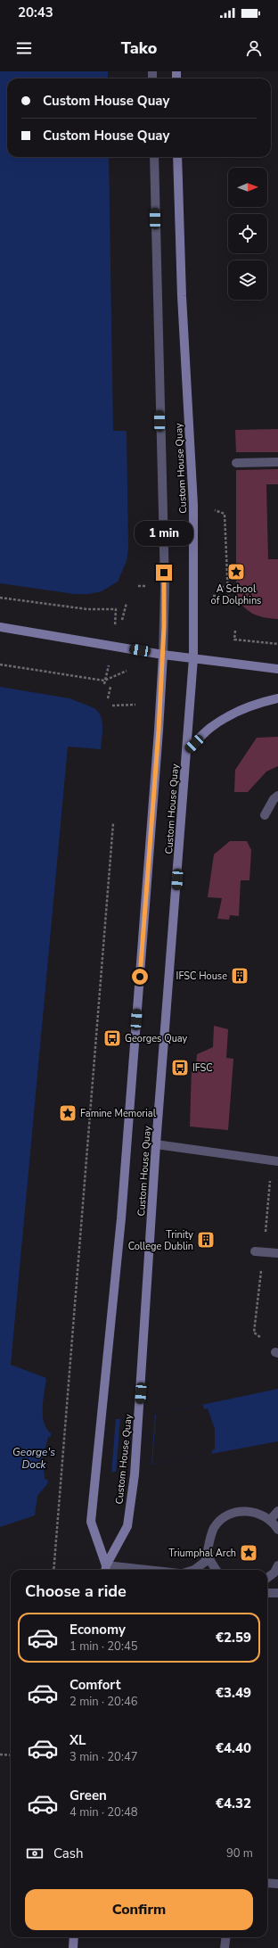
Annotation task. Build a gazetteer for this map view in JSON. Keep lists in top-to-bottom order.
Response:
{
  "streets": {
    "main road": ["Custom House Quay"]
  },
  "water": ["George's Dock"],
  "places": {
    "place": ["A School of Dolphins", "Famine Memorial", "Triumphal Arch"],
    "building": ["IFSC House", "Trinity College Dublin"],
    "bus stop": ["Georges Quay", "IFSC"]
  },
  "north": "right",
  "page": {
    "status": "20:43",
    "header": "Tako",
    "banner": ["Custom House Quay", "Custom House Quay"],
    "bubble": "1 min",
    "heading": "Choose a ride",
    "list": [
      {
        "name": "Economy",
        "note": "1 min · 20:45",
        "value": "€2.59"
      },
      {
        "name": "Comfort",
        "note": "2 min · 20:46",
        "value": "€3.49"
      },
      {
        "name": "XL",
        "note": "3 min · 20:47",
        "value": "€4.40"
      },
      {
        "name": "Green",
        "note": "4 min · 20:48",
        "value": "€4.32"
      }
    ],
    "pay": ["Cash", "90 m"],
    "buttons": "Confirm"
  }
}
